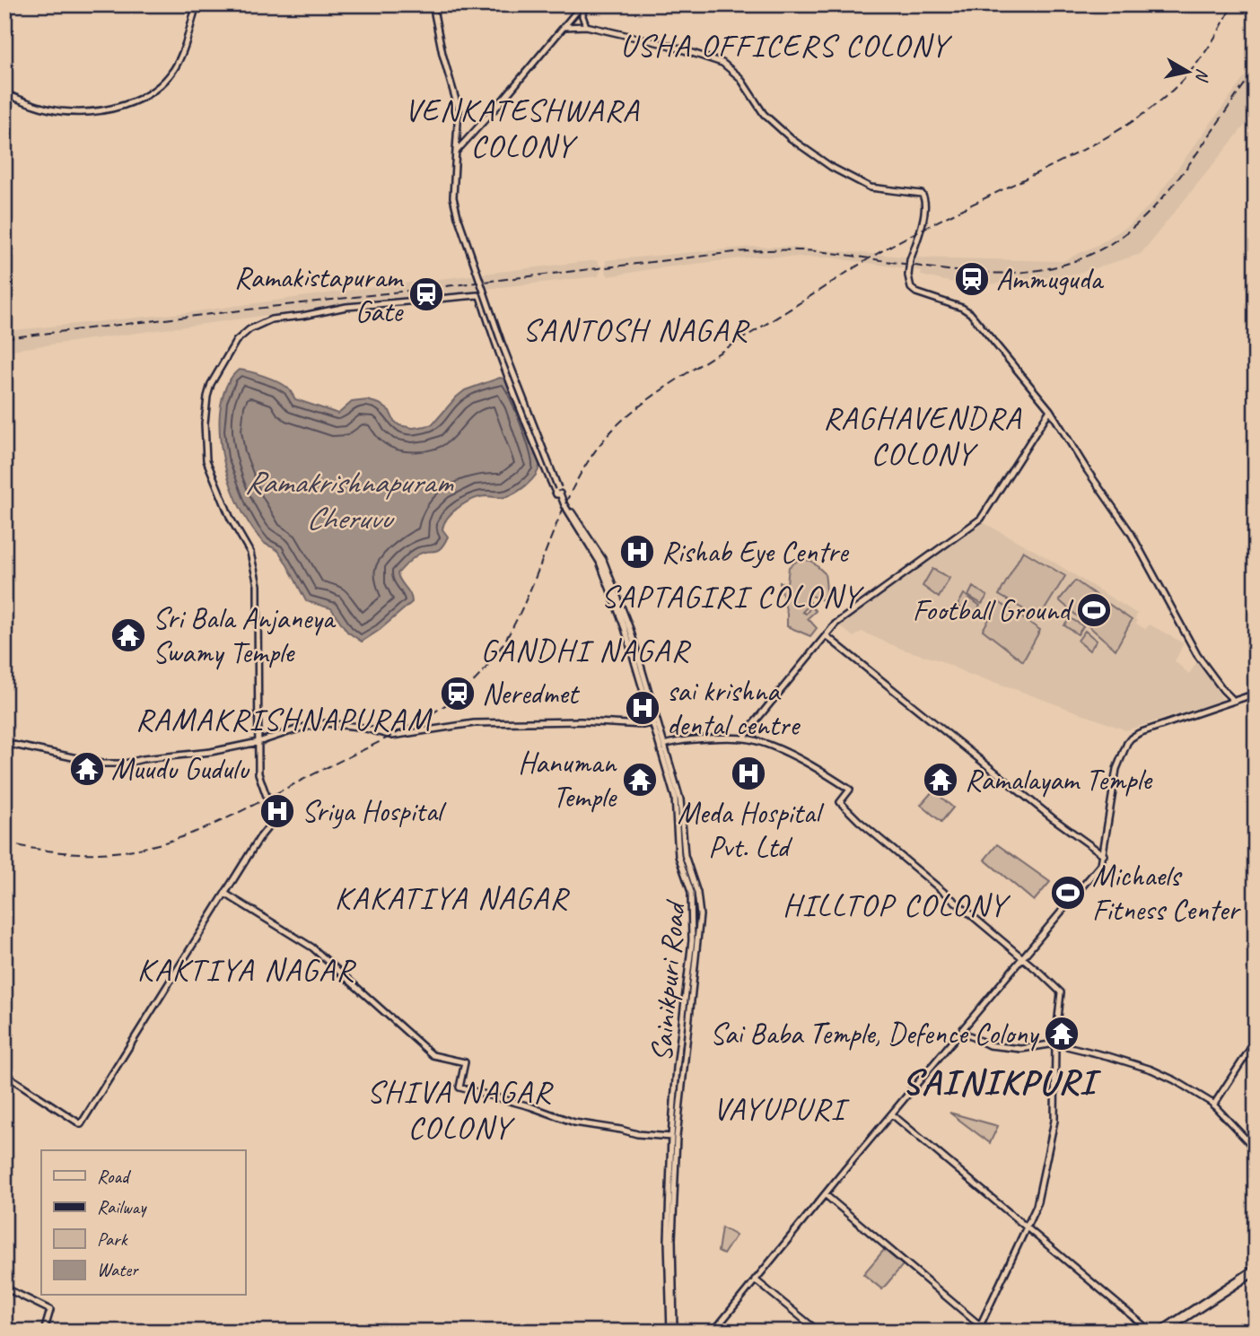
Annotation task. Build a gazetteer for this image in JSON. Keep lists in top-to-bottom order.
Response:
{
  "streets": {
    "street": ["Sainikpuri Road"]
  },
  "districts": [
    "USHA OFFICERS COLONY",
    "VENKATESHWARA COLONY",
    "SANTOSH NAGAR",
    "RAGHAVENDRA COLONY",
    "SAPTAGIRI COLONY",
    "GANDHI NAGAR",
    "RAMAKRISHNAPURAM",
    "KAKATIYA NAGAR",
    "HILLTOP COLONY",
    "KAKTIYA NAGAR",
    "SAINIKPURI",
    "SHIVA NAGAR COLONY",
    "VAYUPURI"
  ],
  "water": ["Ramakrishnapuram Cheruvu"],
  "places": {
    "station": ["Ammuguda", "Ramakistapuram Gate", "Neredmet"],
    "hospital": [
      "Rishab Eye Centre",
      "sai krishna dental centre",
      "Meda Hospital Pvt. Ltd",
      "Sriya Hospital"
    ],
    "sports": ["Football Ground", "Michaels Fitness Center"],
    "temple": [
      "Sri Bala Anjaneya Swamy Temple",
      "Muudu Gudulu",
      "Hanuman Temple",
      "Ramalayam Temple",
      "Sai Baba Temple, Defence Colony"
    ]
  },
  "legend": [
    "Road",
    "Railway",
    "Park",
    "Water"
  ],
  "north": "right"
}
